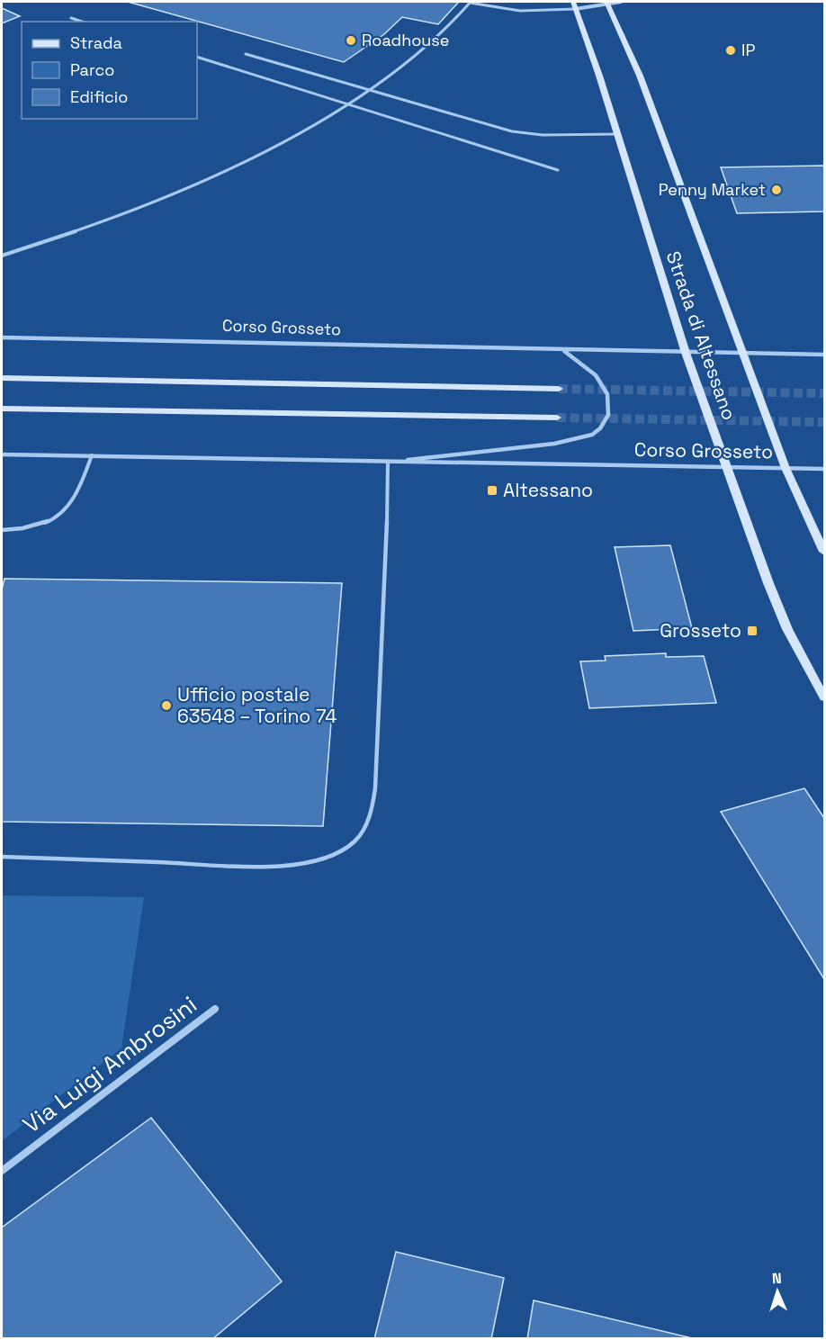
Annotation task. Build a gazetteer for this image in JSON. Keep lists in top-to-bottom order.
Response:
{
  "streets": {
    "street": ["Corso Grosseto", "Strada di Altessano", "Via Luigi Ambrosini"]
  },
  "crossings": [
    ["Corso Grosseto", "Strada di Altessano"]
  ],
  "places": {
    "other": [
      "Roadhouse",
      "IP",
      "Penny Market",
      "Ufficio postale 63548 – Torino 74"
    ],
    "transit": ["Altessano", "Grosseto"]
  },
  "legend": ["Strada", "Parco", "Edificio"],
  "north": "top"
}
